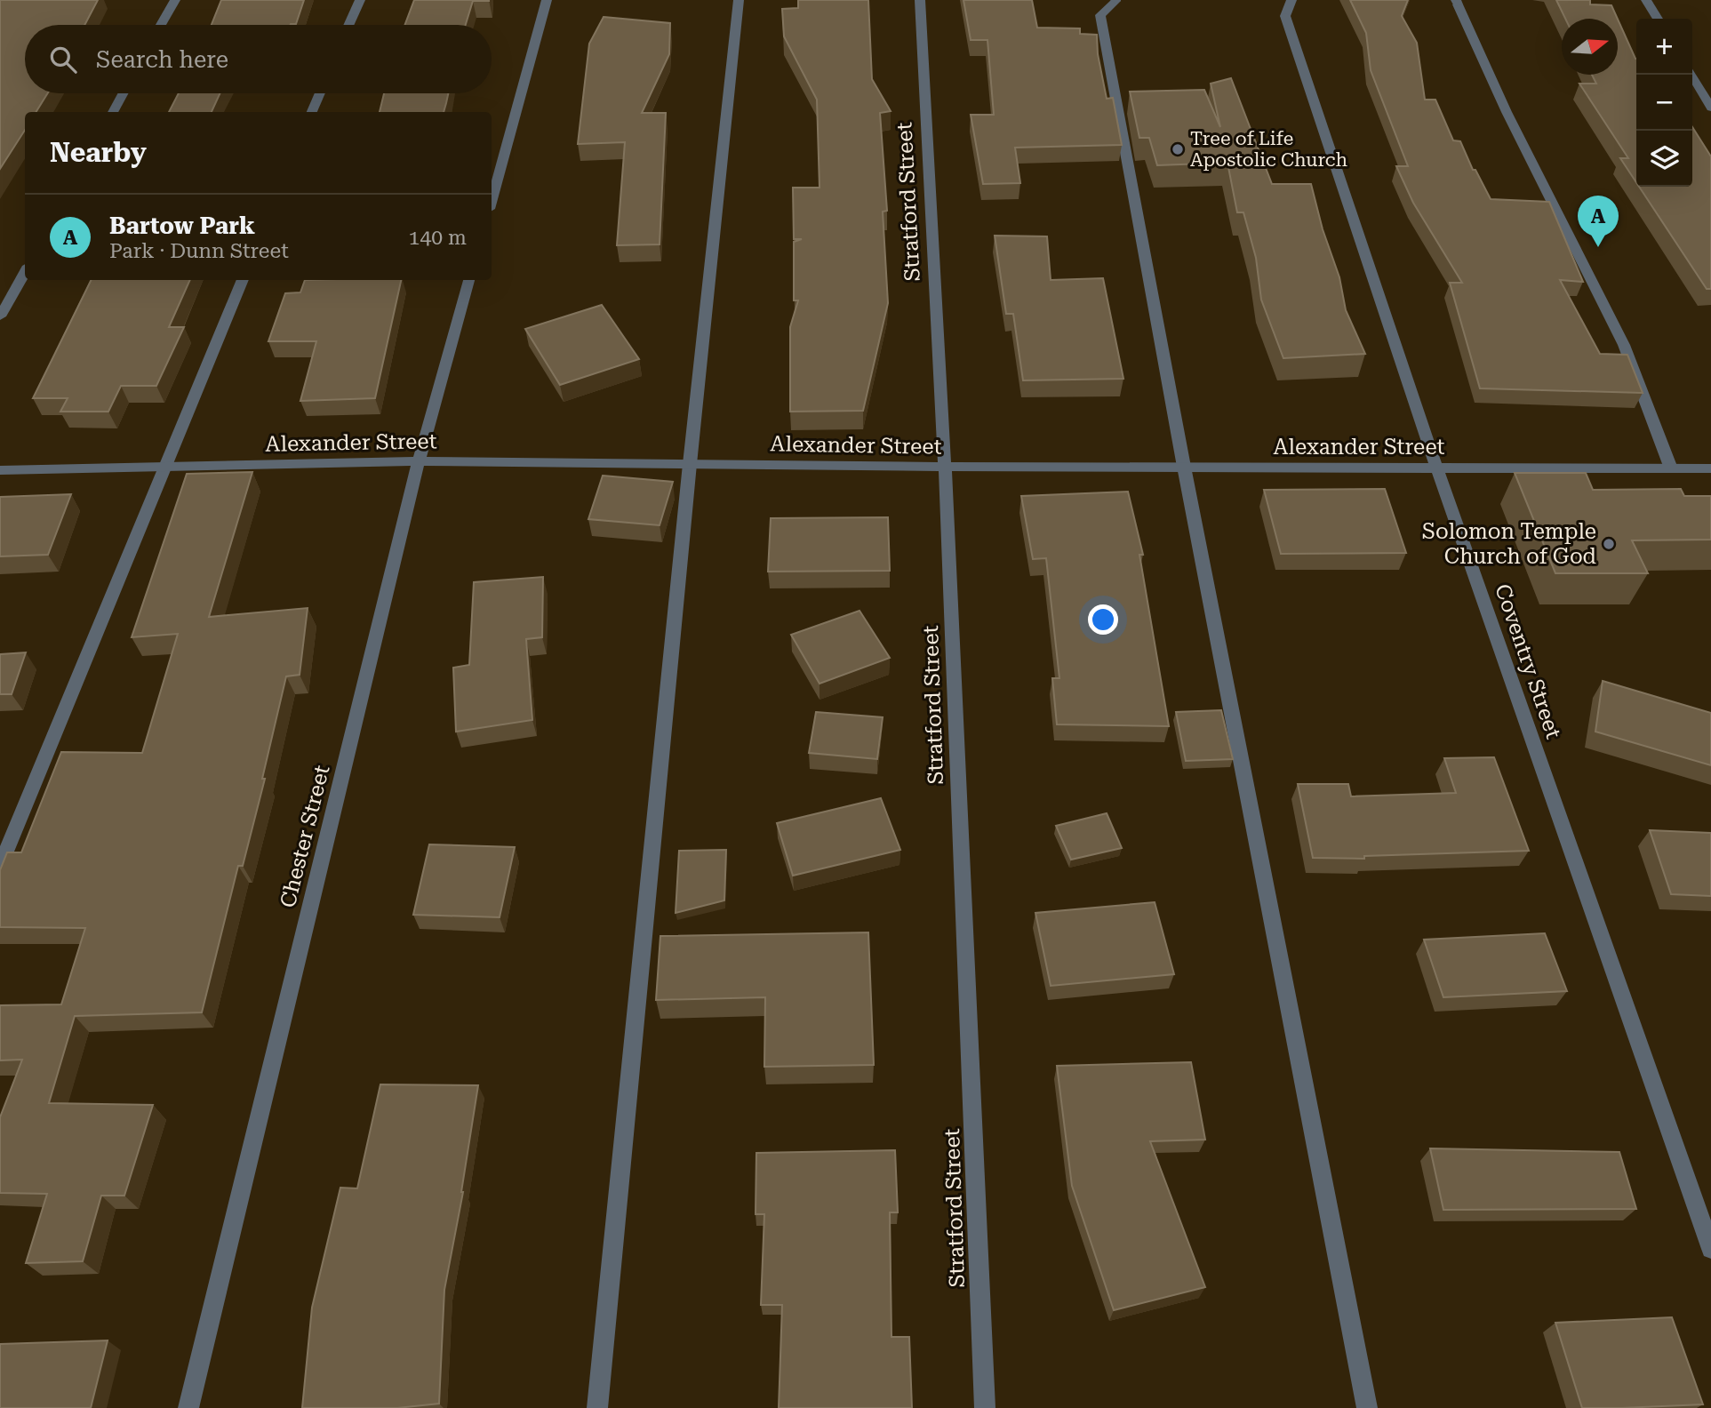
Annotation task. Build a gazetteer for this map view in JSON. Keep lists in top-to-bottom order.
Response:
{
  "streets": {
    "street": [
      "Stratford Street",
      "Alexander Street",
      "Coventry Street",
      "Chester Street"
    ]
  },
  "crossings": [
    ["Stratford Street", "Alexander Street"],
    ["Alexander Street", "Coventry Street"],
    ["Alexander Street", "Chester Street"]
  ],
  "places": ["Tree of Life Apostolic Church", "Solomon Temple Church of God"],
  "north": "right",
  "page": {
    "map_buttons": ["+", "−"],
    "search": "Search here",
    "heading": "Nearby",
    "list": [
      {
        "mark": "A",
        "name": "Bartow Park",
        "note": "Park · Dunn Street",
        "value": "140 m"
      }
    ],
    "pins": "A"
  }
}
